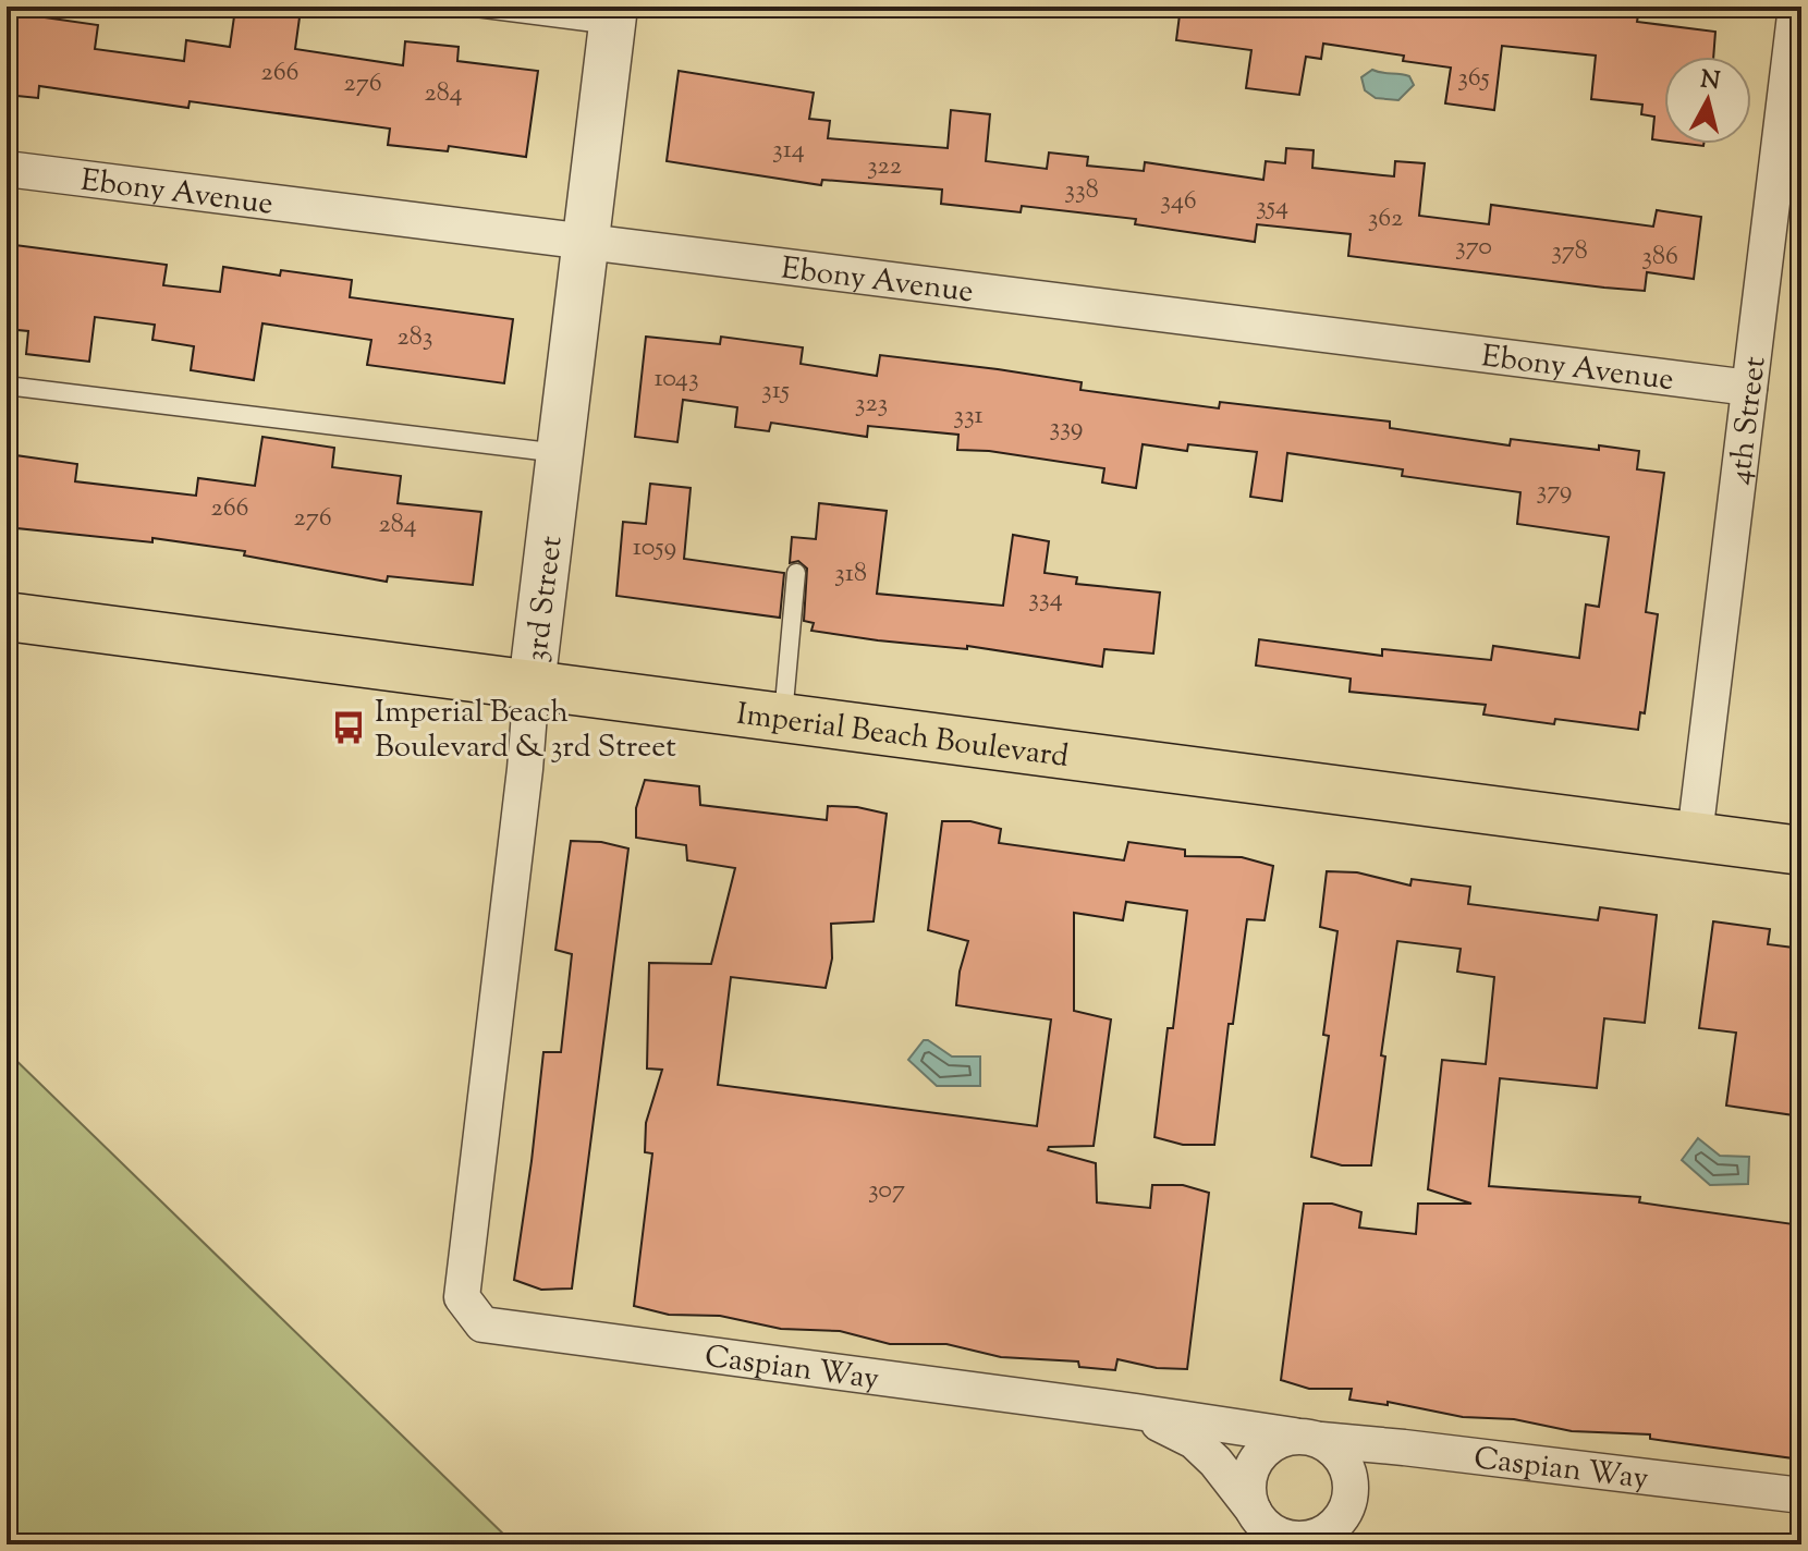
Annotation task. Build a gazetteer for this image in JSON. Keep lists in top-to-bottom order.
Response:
{
  "streets": {
    "main road": ["Imperial Beach Boulevard"],
    "street": [
      "Ebony Avenue",
      "4th Street",
      "3rd Street",
      "Caspian Way"
    ]
  },
  "crossings": [
    ["Ebony Avenue", "4th Street"],
    ["Ebony Avenue", "3rd Street"],
    ["4th Street", "Imperial Beach Boulevard"],
    ["3rd Street", "Imperial Beach Boulevard"],
    ["3rd Street", "Caspian Way"]
  ],
  "places": {
    "bus stop": ["Imperial Beach Boulevard & 3rd Street"]
  },
  "house_numbers": [
    "266",
    "365",
    "276",
    "284",
    "314",
    "322",
    "338",
    "346",
    "354",
    "362",
    "370",
    "378",
    "386",
    "283",
    "1043",
    "315",
    "323",
    "331",
    "339",
    "379",
    "266",
    "276",
    "284",
    "1059",
    "318",
    "334",
    "307"
  ],
  "north": "top"
}
